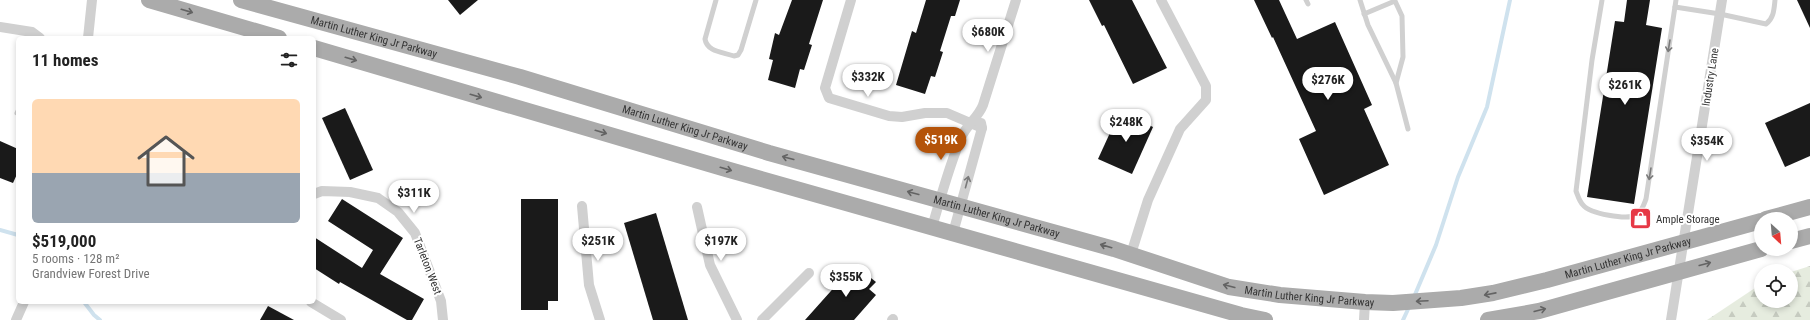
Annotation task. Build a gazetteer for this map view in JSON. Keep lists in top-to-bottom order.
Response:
{
  "streets": {
    "main road": ["Martin Luther King Jr Parkway"],
    "street": ["Industry Lane", "Tarleton West"]
  },
  "crossings": [
    ["Martin Luther King Jr Parkway", "Industry Lane"]
  ],
  "places": {
    "shop": ["Ample Storage"]
  },
  "north": "bottom right",
  "page": {
    "price": [
      "$680K",
      "$332K",
      "$276K",
      "$261K",
      "$248K",
      "$519K",
      "$354K",
      "$311K",
      "$251K",
      "$197K",
      "$355K"
    ],
    "heading": "11 homes",
    "list": [
      {
        "name": "$519,000",
        "note": "5 rooms · 128 m² · Grandview Forest Drive"
      }
    ]
  }
}
